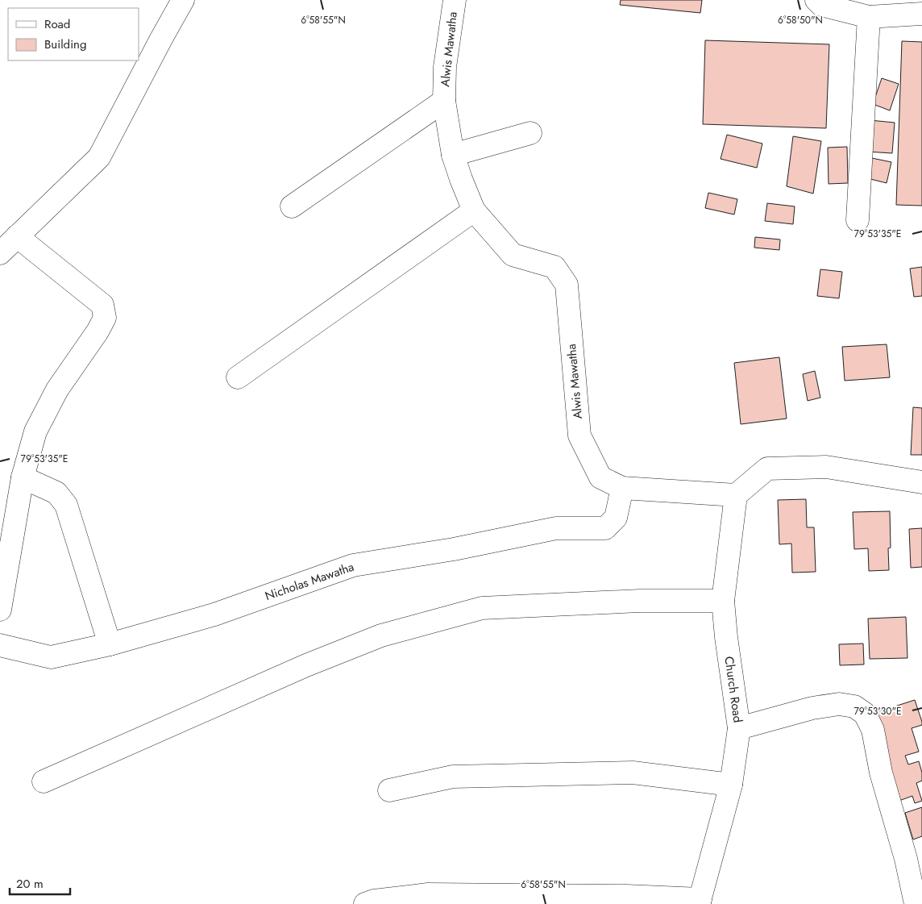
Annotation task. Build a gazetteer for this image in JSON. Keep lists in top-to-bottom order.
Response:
{
  "streets": {
    "street": ["Alwis Mawatha", "Nicholas Mawatha", "Church Road"]
  },
  "crossings": [
    ["Alwis Mawatha", "Nicholas Mawatha"],
    ["Alwis Mawatha", "Church Road"]
  ],
  "legend": ["Road", "Building"],
  "scale_bar": "20 m",
  "coordinates": [
    "6°58'55\"N",
    "6°58'50\"N",
    "79°53'35\"E",
    "79°53'30\"E"
  ]
}
